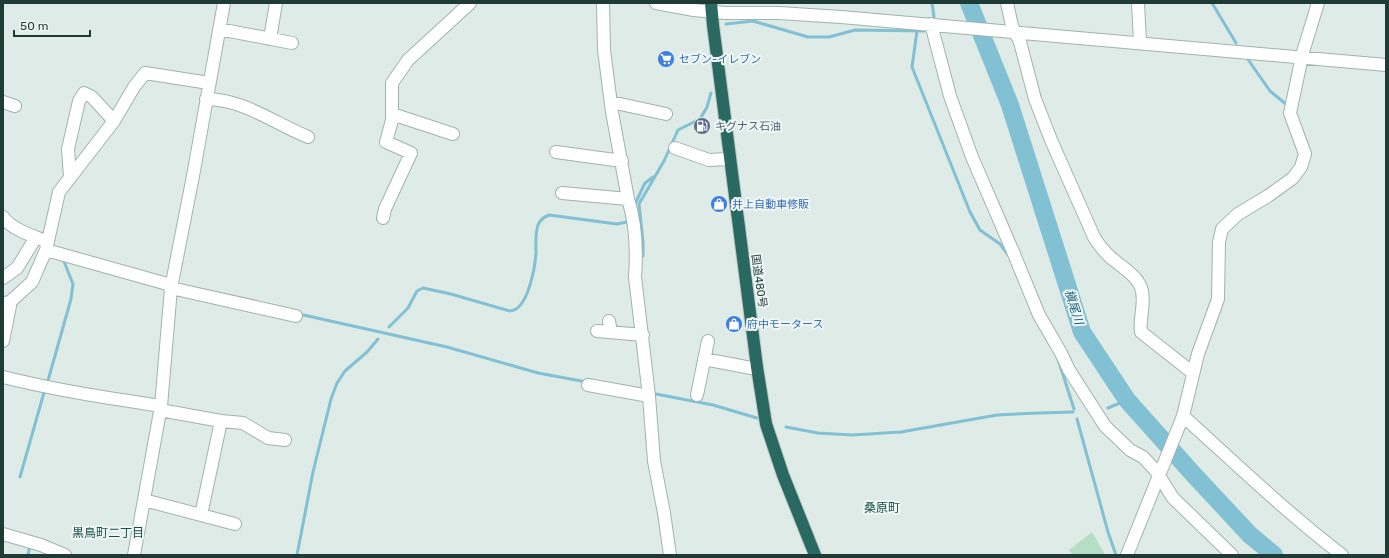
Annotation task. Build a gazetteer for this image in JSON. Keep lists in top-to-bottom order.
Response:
{
  "streets": {
    "highway": ["国道480号"]
  },
  "districts": ["桑原町", "黒鳥町二丁目"],
  "water": ["槇尾川"],
  "places": {
    "supermarket": ["セブン-イレブン"],
    "fuel station": ["キグナス石油"],
    "shop": ["井上自動車修販", "府中モータース"]
  },
  "scale_bar": "50 m"
}
